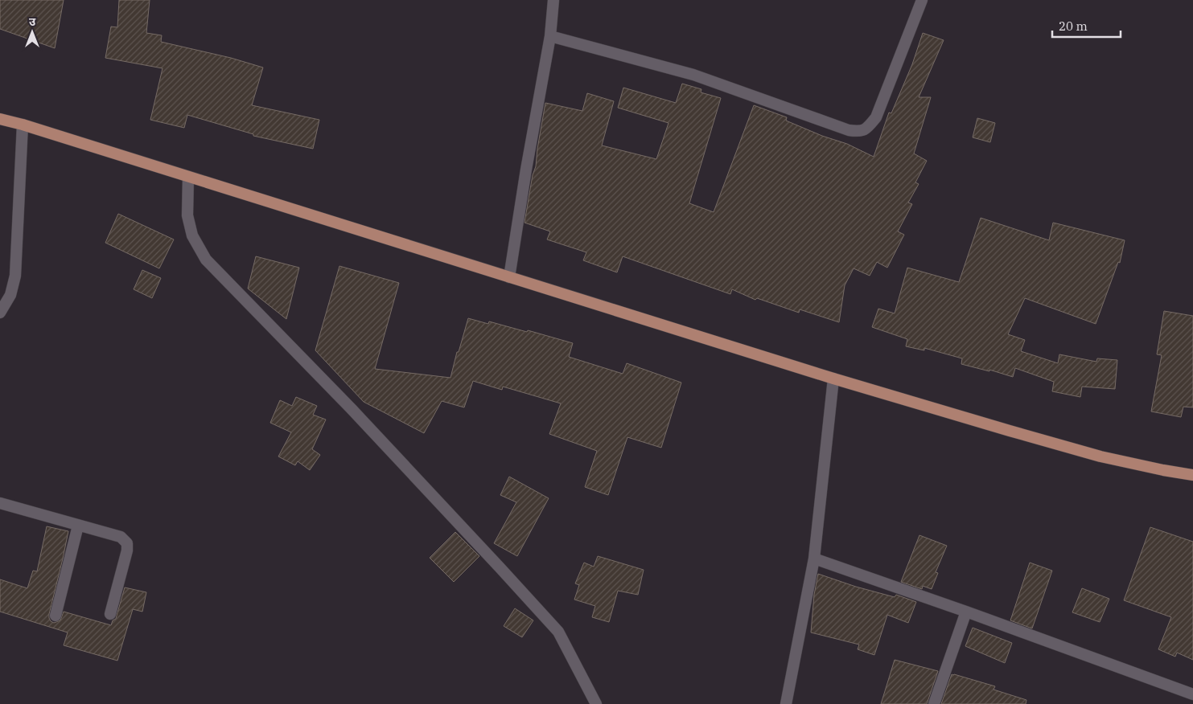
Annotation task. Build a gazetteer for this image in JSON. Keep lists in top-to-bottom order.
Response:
{
  "scale_bar": "20 m",
  "north": "top"
}
